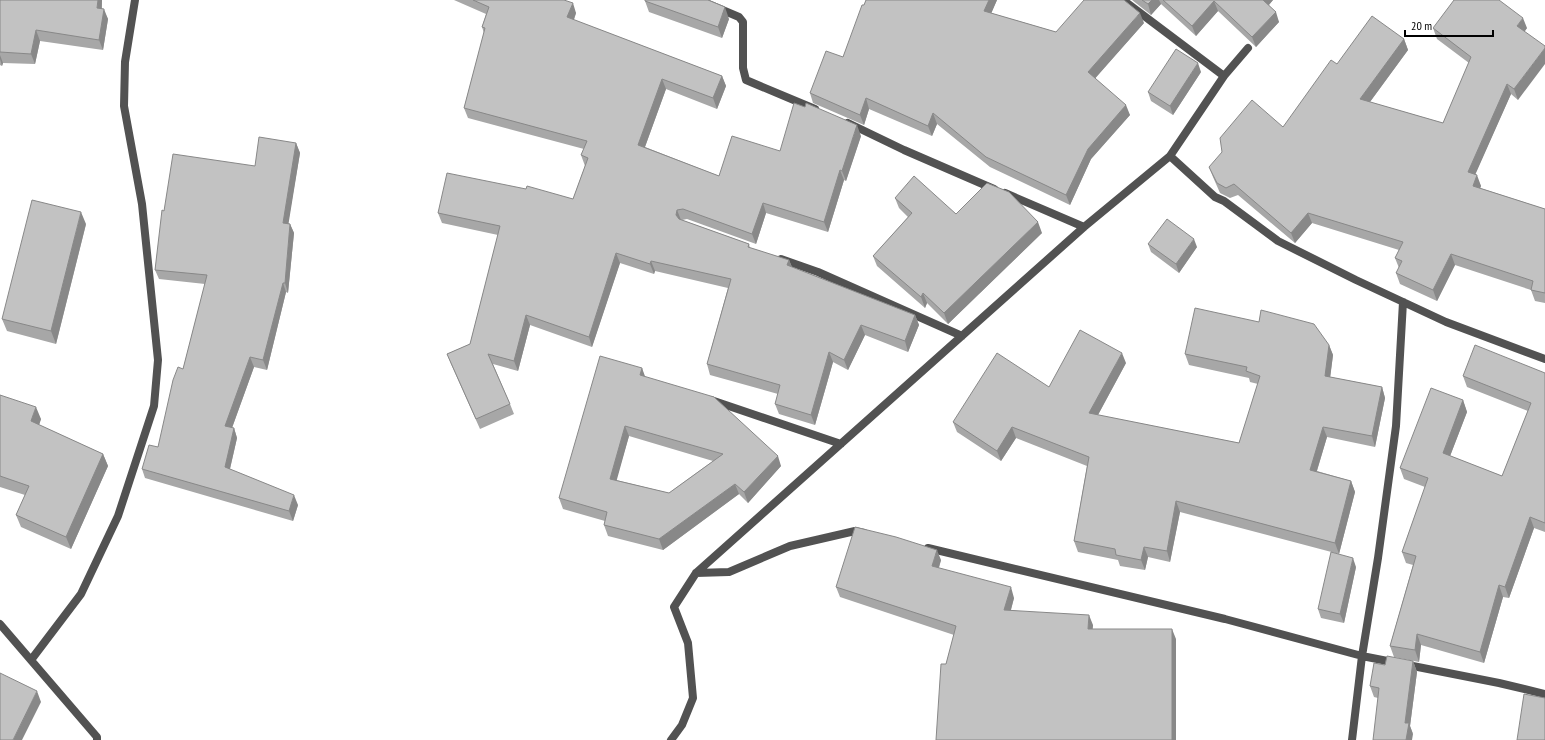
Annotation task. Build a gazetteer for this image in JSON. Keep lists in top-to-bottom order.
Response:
{
  "scale_bar": "20 m"
}
